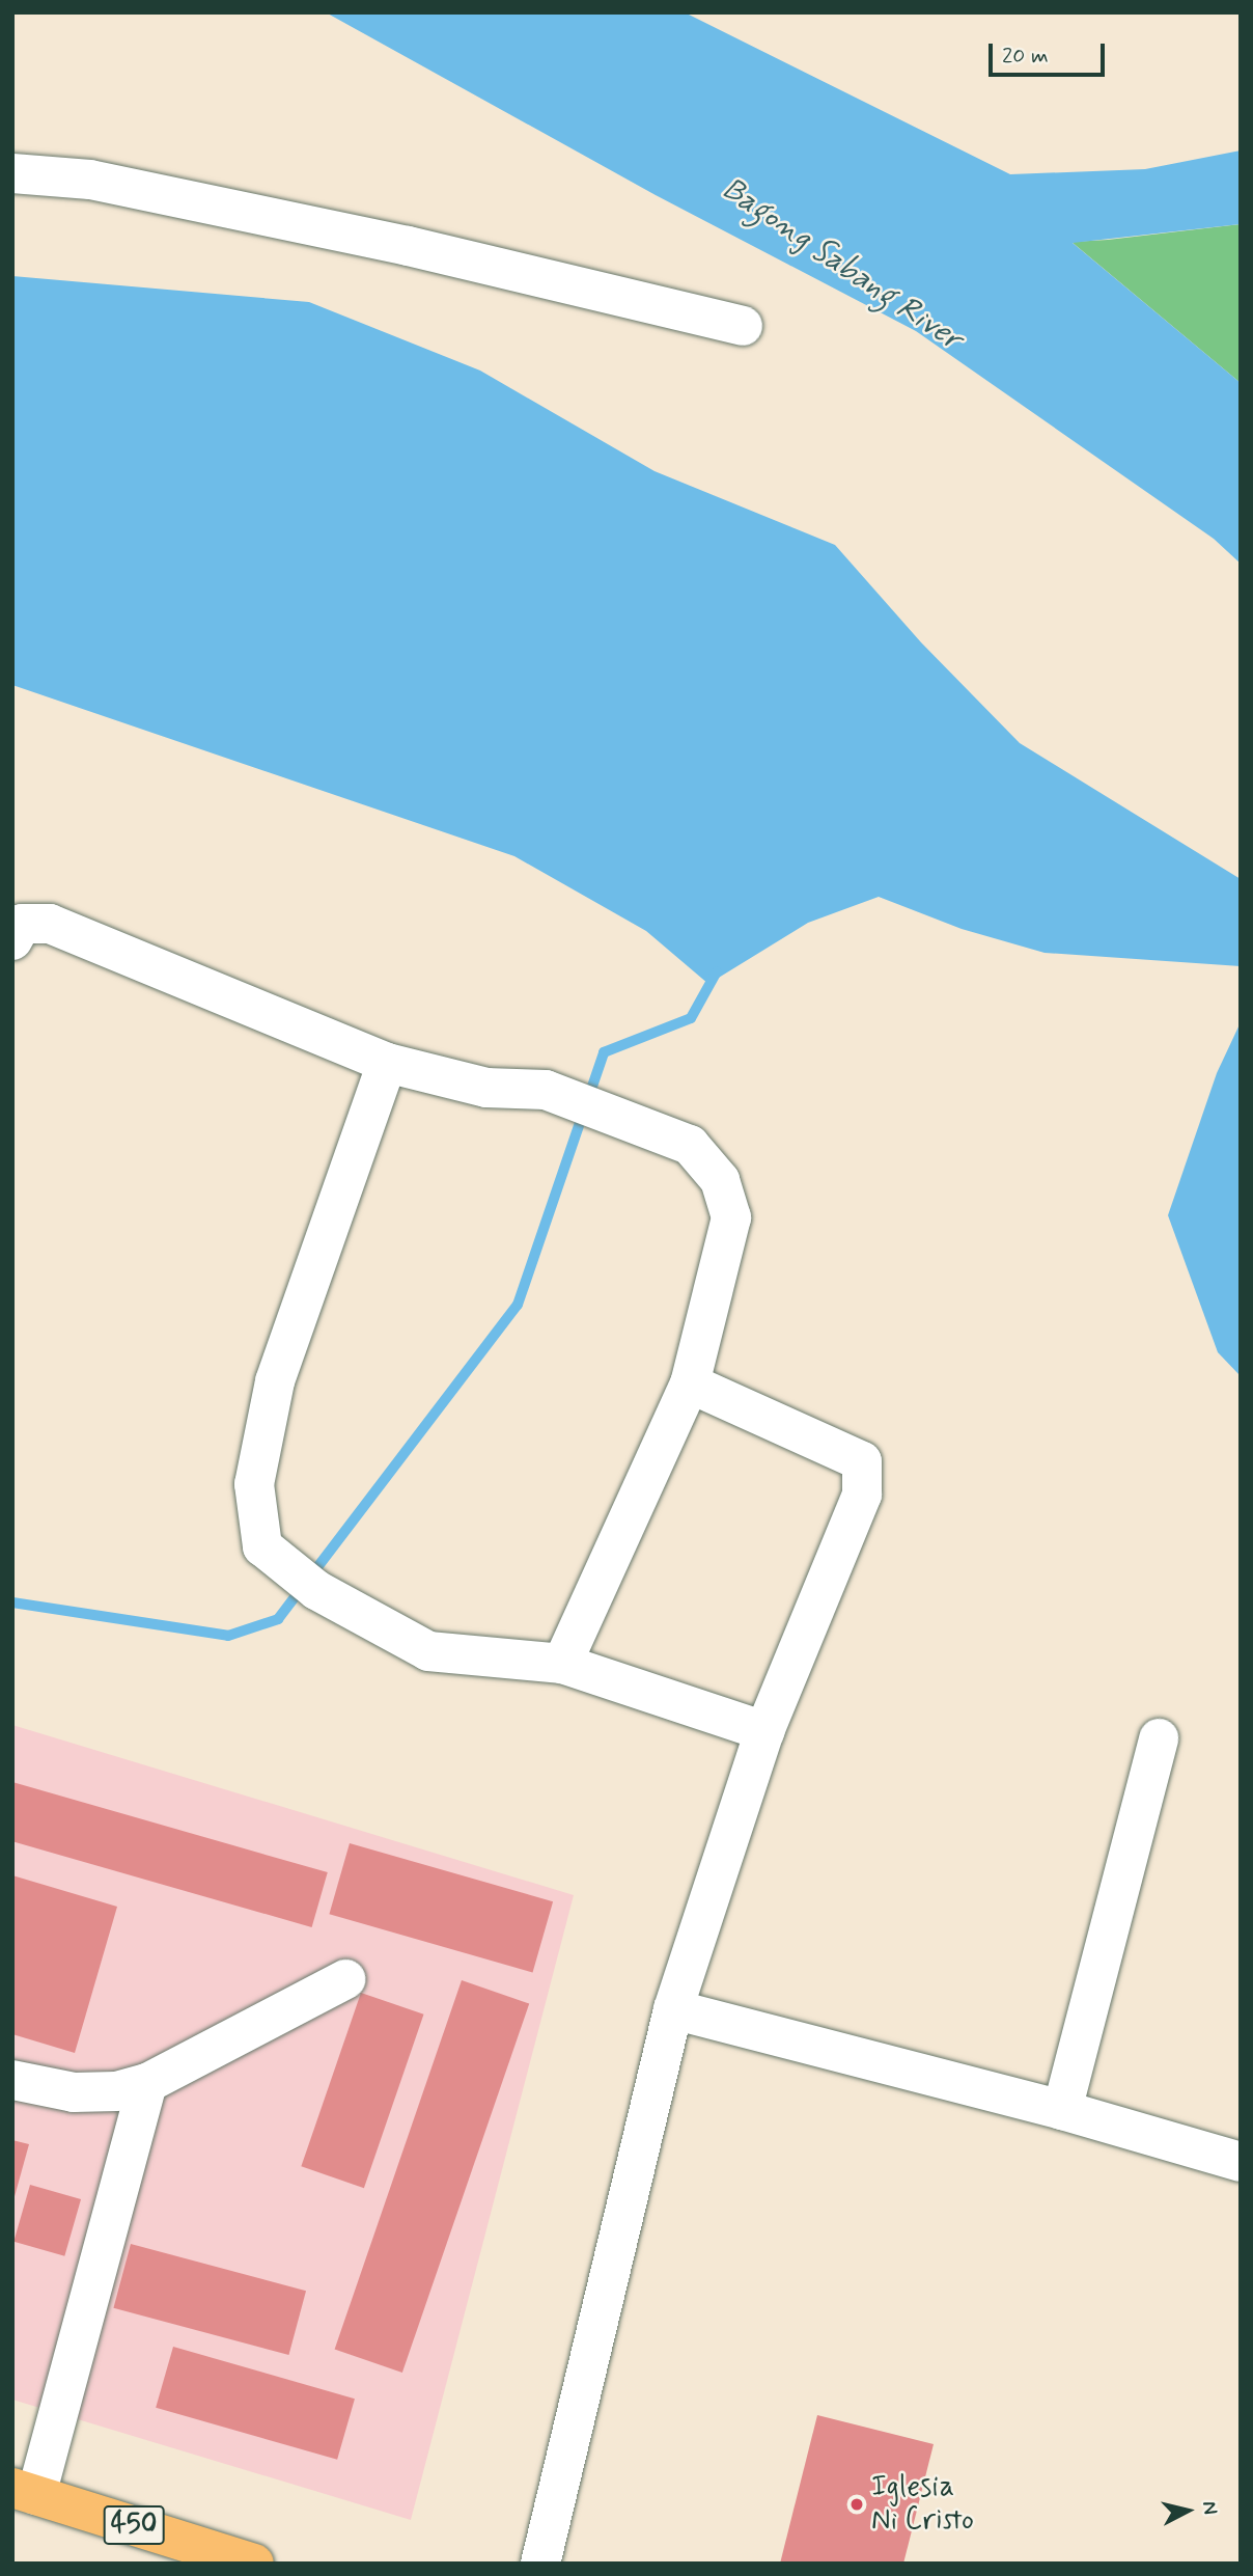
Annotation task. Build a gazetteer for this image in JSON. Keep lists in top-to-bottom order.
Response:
{
  "streets": {
    "main road": ["450"]
  },
  "water": ["Bagong Sabang River"],
  "places": ["Iglesia Ni Cristo"],
  "scale_bar": "20 m",
  "north": "right"
}
